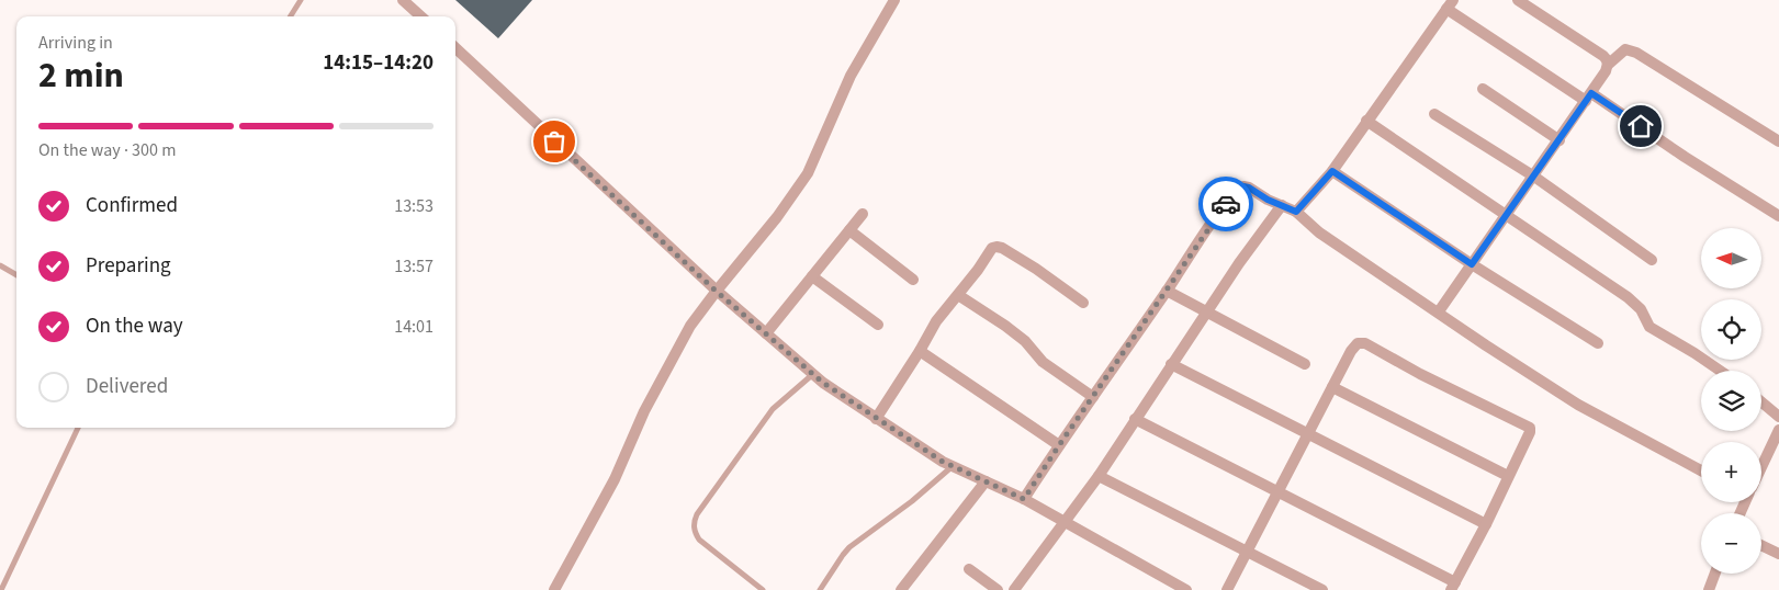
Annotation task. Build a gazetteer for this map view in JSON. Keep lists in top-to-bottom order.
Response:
{
  "north": "left",
  "page": {
    "heading": ["2 min", "Arriving in", "14:15–14:20"],
    "bar": "On the way · 300 m",
    "list": [
      ["Confirmed", "13:53"],
      ["Preparing", "13:57"],
      ["On the way", "14:01"],
      "Delivered"
    ],
    "map_buttons": ["+", "−"]
  }
}
